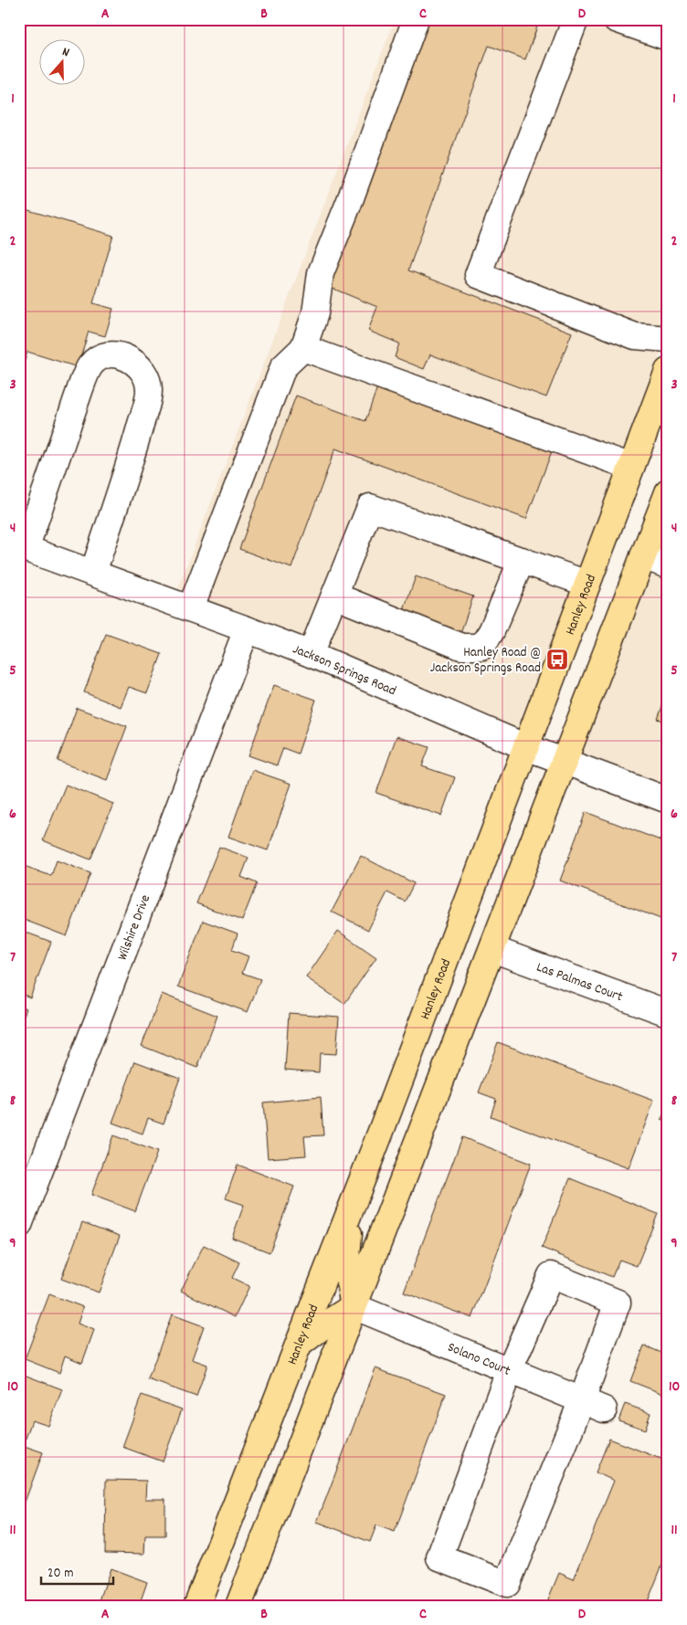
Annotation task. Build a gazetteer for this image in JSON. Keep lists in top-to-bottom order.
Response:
{
  "streets": {
    "main road": ["Hanley Road"],
    "street": [
      "Jackson Springs Road",
      "Wilshire Drive",
      "Las Palmas Court",
      "Solano Court"
    ]
  },
  "crossings": [
    ["Hanley Road", "Jackson Springs Road"],
    ["Jackson Springs Road", "Wilshire Drive"]
  ],
  "places": {
    "bus stop": ["Hanley Road @ Jackson Springs Road"]
  },
  "scale_bar": "20 m",
  "north": "top",
  "grid": {
    "columns": [
      "A",
      "B",
      "C",
      "D"
    ],
    "rows": [
      "1",
      "2",
      "3",
      "4",
      "5",
      "6",
      "7",
      "8",
      "9",
      "10",
      "11"
    ]
  }
}
